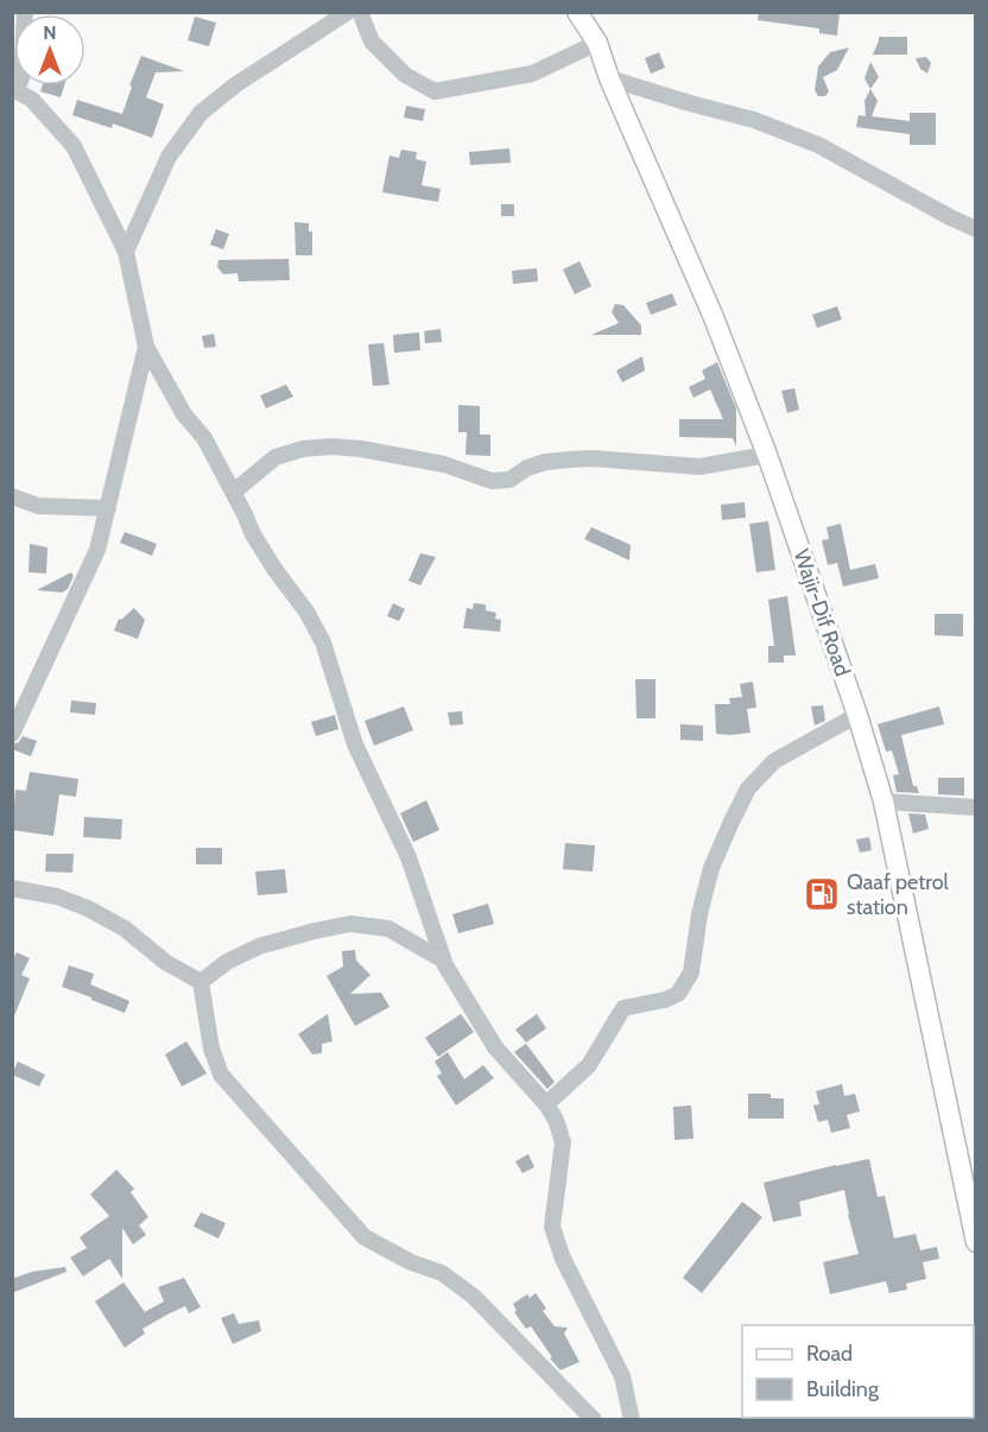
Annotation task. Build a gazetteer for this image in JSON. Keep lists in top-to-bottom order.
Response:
{
  "streets": {
    "main road": ["Wajir-Dif Road"]
  },
  "places": {
    "fuel station": ["Qaaf petrol station"]
  },
  "legend": ["Road", "Building"],
  "north": "top"
}
